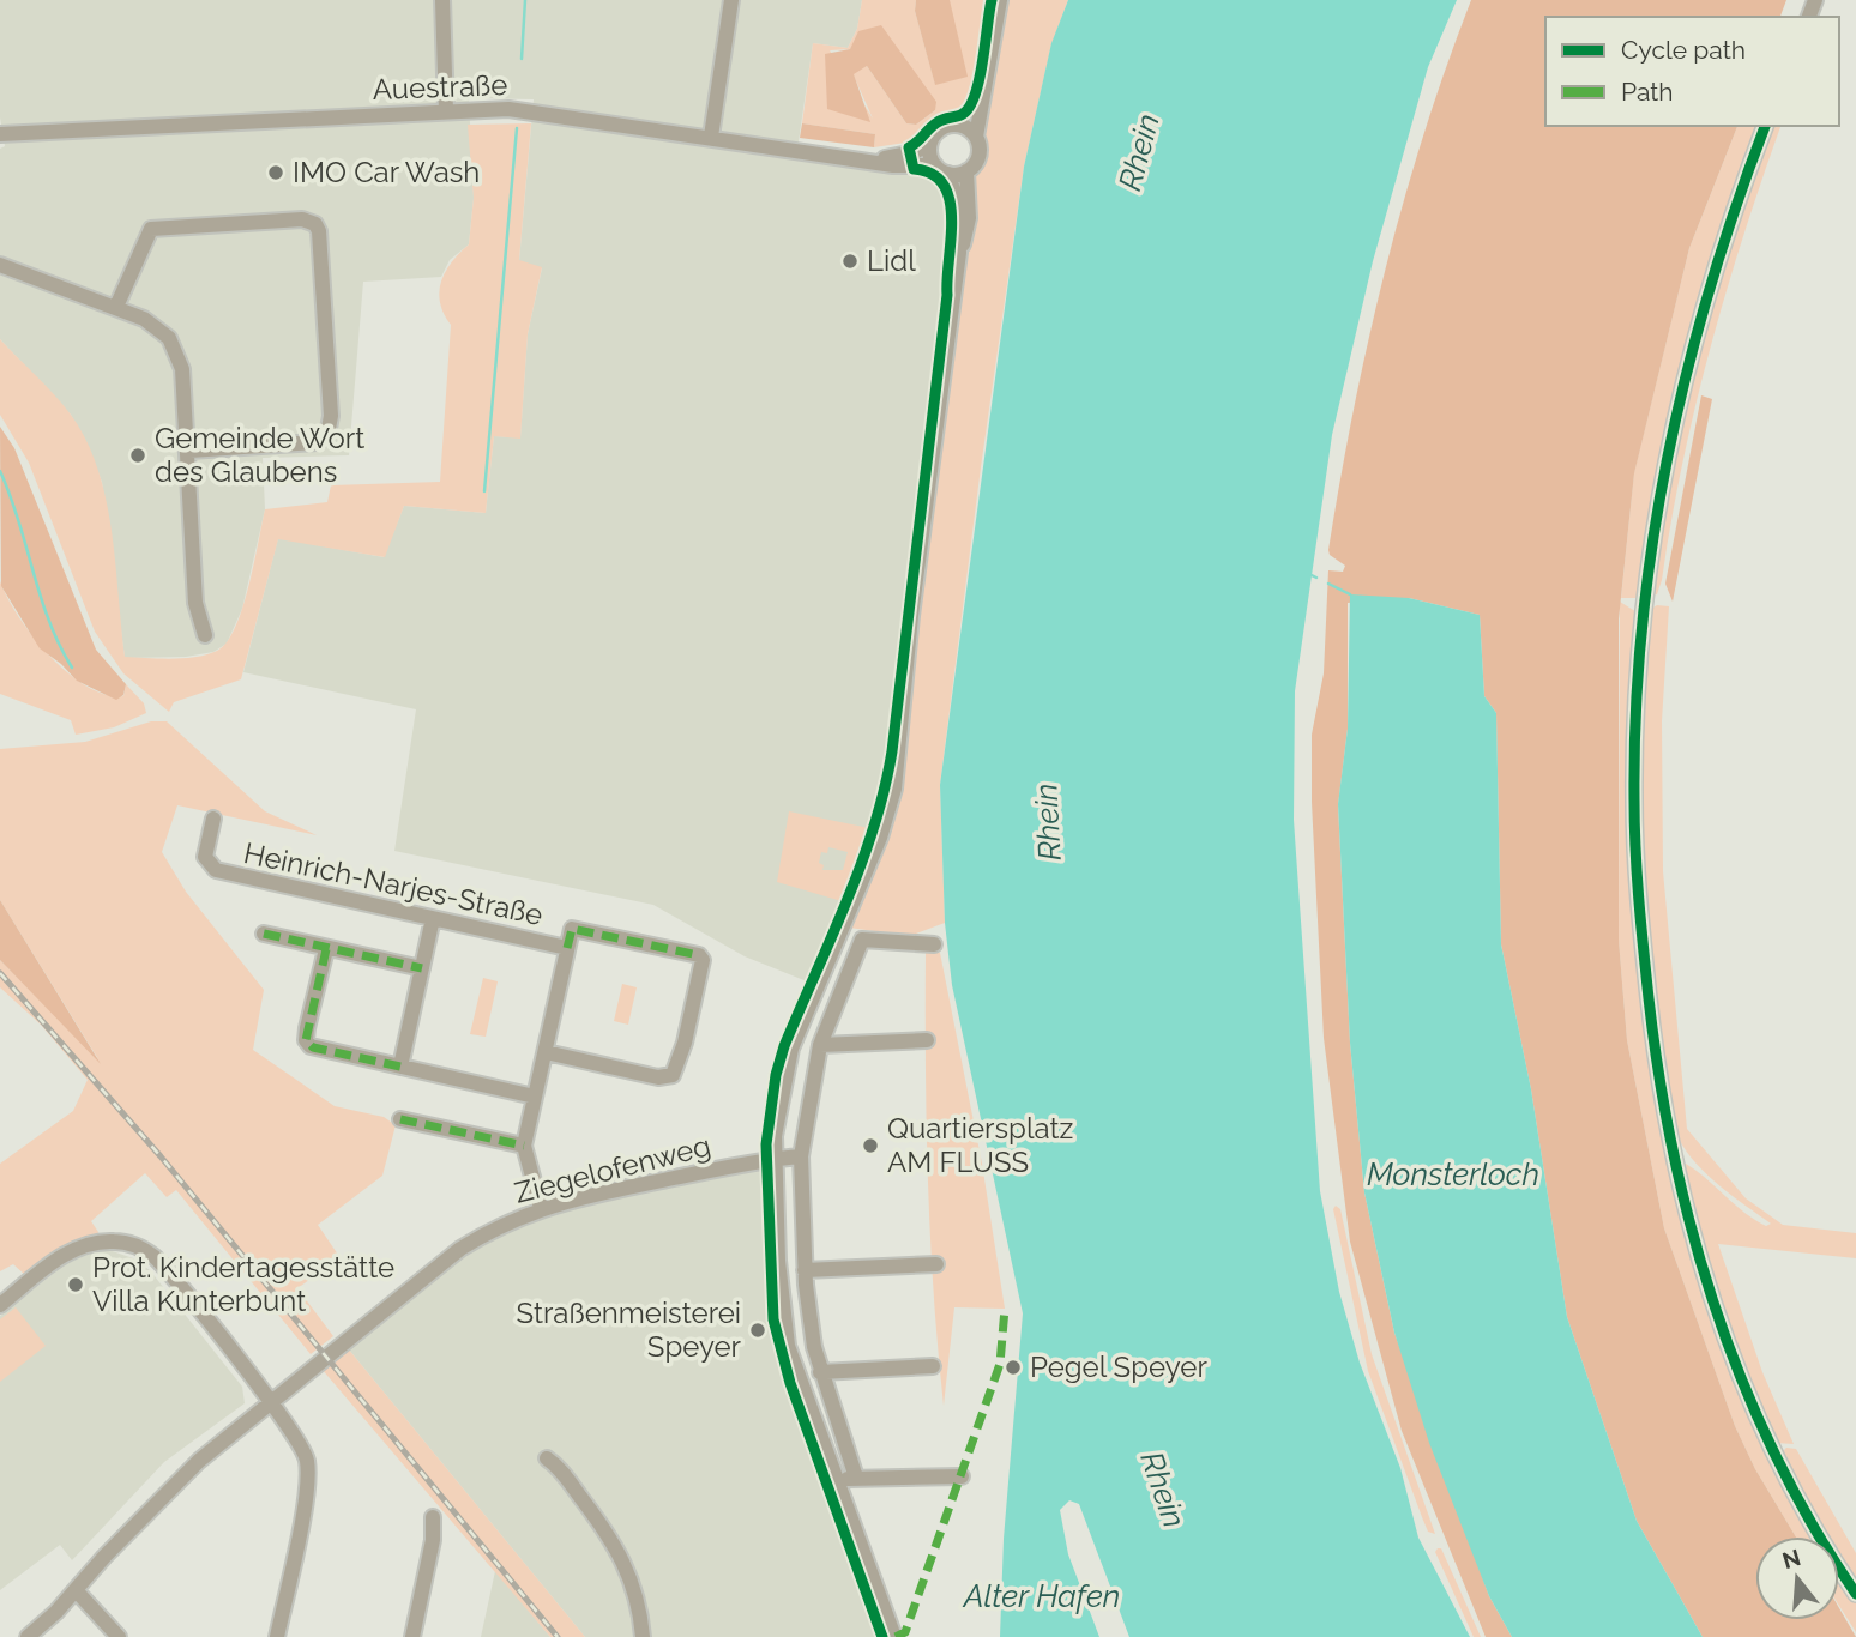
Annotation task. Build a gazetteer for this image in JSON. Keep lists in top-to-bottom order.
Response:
{
  "streets": {
    "street": ["Auestraße", "Heinrich-Narjes-Straße", "Ziegelofenweg"]
  },
  "water": ["Rhein", "Monsterloch", "Alter Hafen"],
  "places": [
    "IMO Car Wash",
    "Lidl",
    "Gemeinde Wort des Glaubens",
    "Quartiersplatz AM FLUSS",
    "Prot. Kindertagesstätte Villa Kunterbunt",
    "Straßenmeisterei Speyer",
    "Pegel Speyer"
  ],
  "legend": ["Cycle path", "Path"],
  "north": "top"
}
